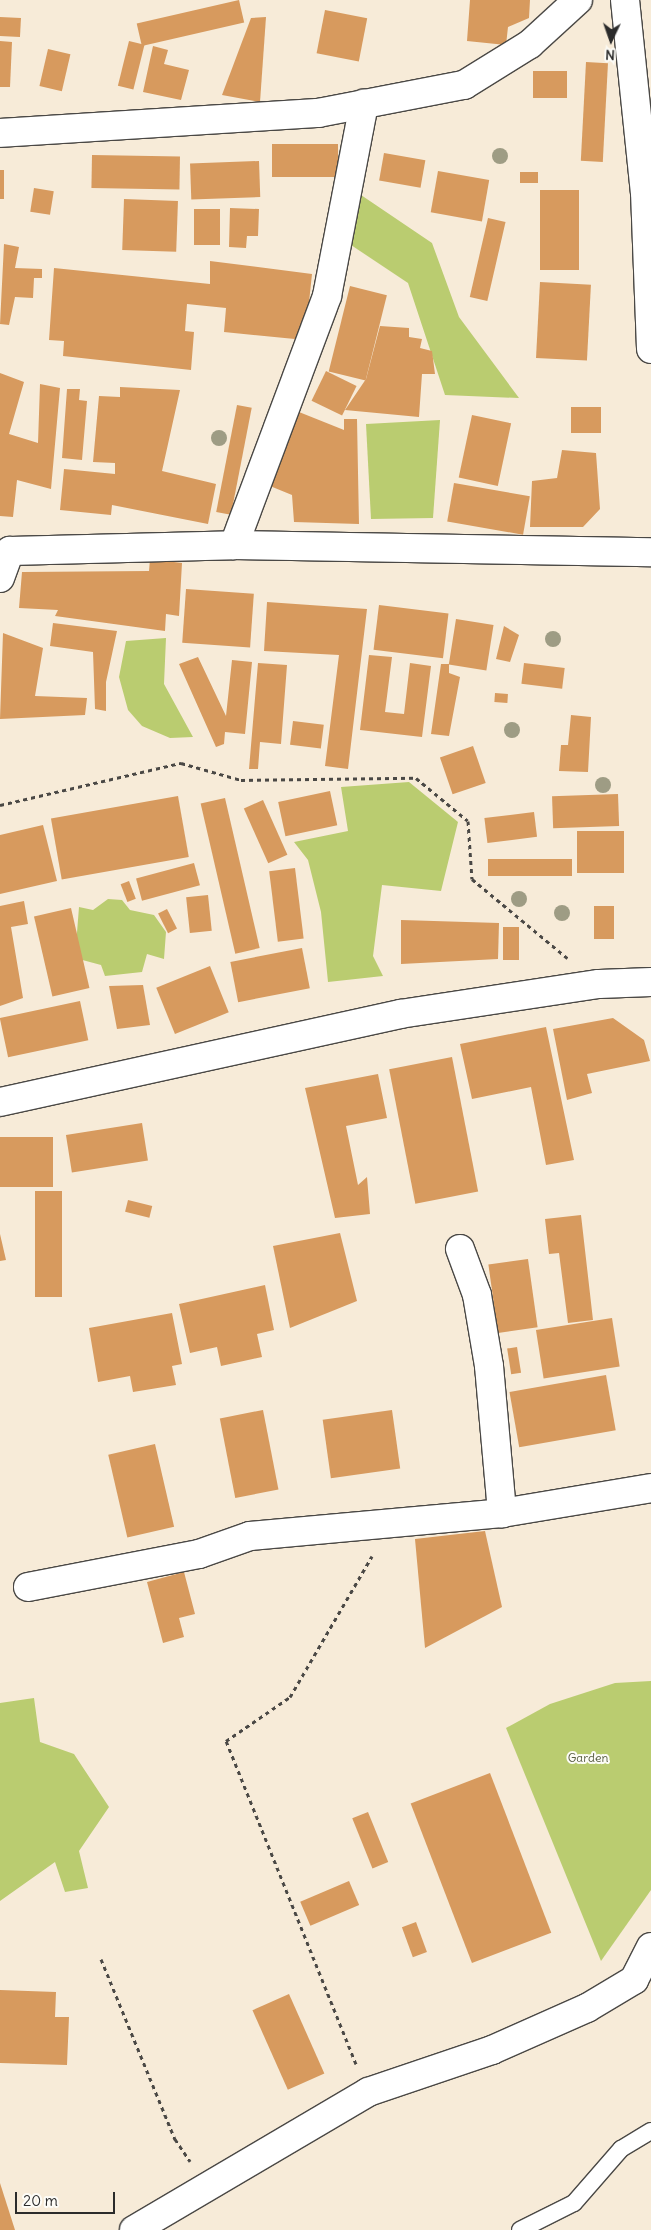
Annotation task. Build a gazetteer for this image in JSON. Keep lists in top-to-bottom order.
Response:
{
  "parks": ["Garden"],
  "scale_bar": "20 m",
  "north": "bottom"
}
